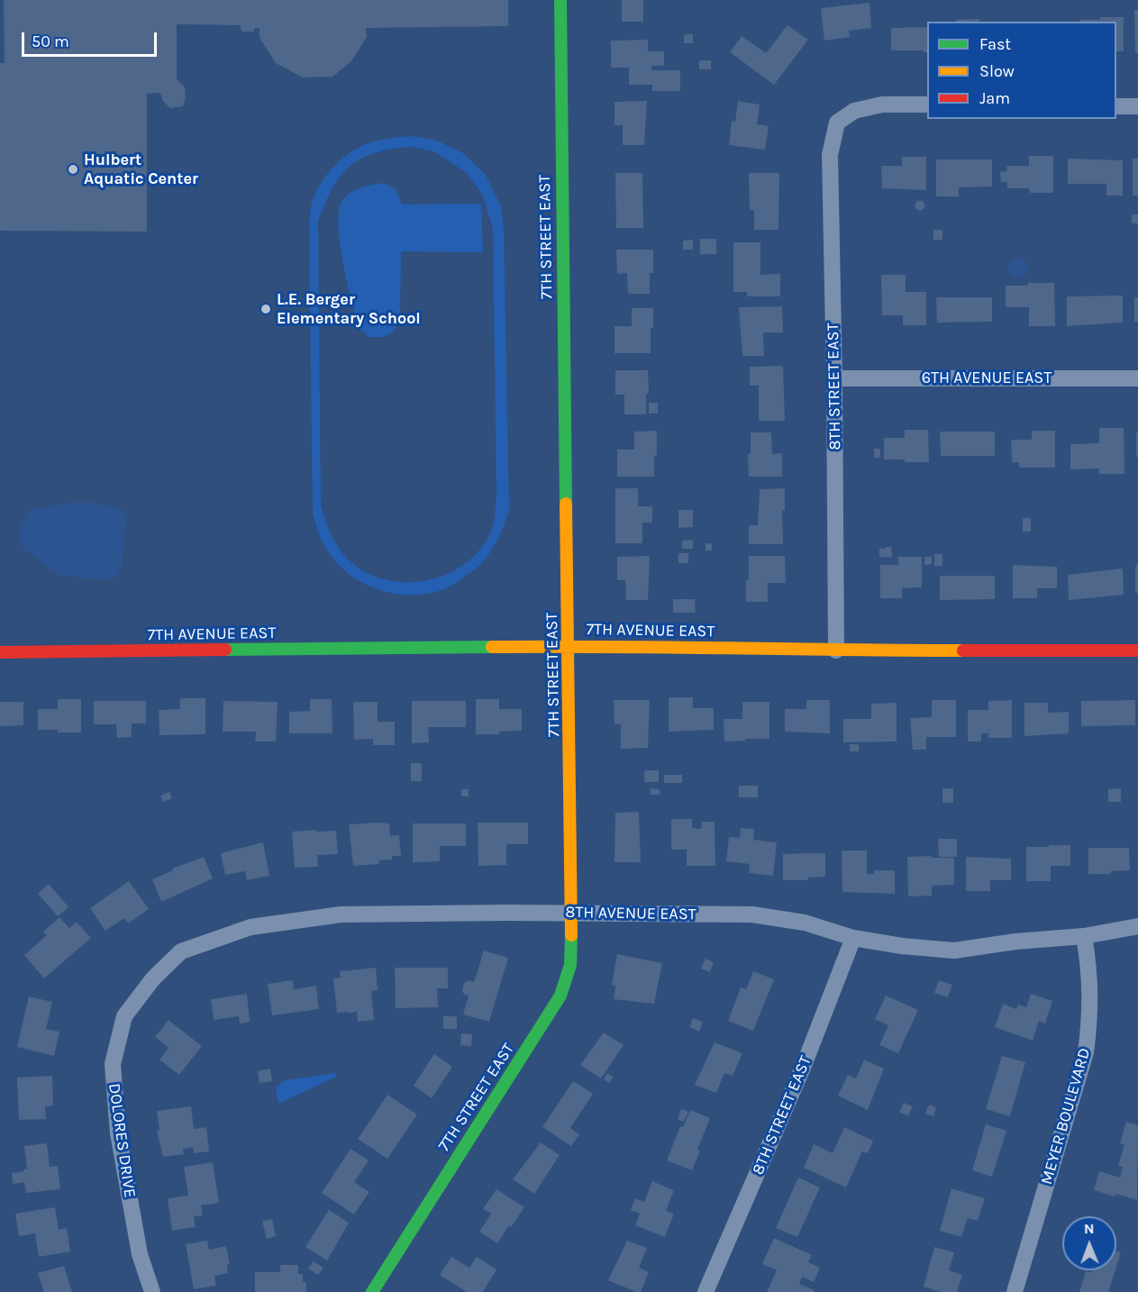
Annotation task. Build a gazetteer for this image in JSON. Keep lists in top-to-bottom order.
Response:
{
  "streets": {
    "street": [
      "7TH STREET EAST",
      "6TH AVENUE EAST",
      "8TH STREET EAST",
      "7TH AVENUE EAST",
      "8TH AVENUE EAST",
      "MEYER BOULEVARD",
      "DOLORES DRIVE"
    ]
  },
  "crossings": [
    ["7TH STREET EAST", "7TH AVENUE EAST"],
    ["7TH STREET EAST", "8TH AVENUE EAST"],
    ["6TH AVENUE EAST", "8TH STREET EAST"],
    ["8TH STREET EAST", "7TH AVENUE EAST"],
    ["8TH STREET EAST", "8TH AVENUE EAST"],
    ["8TH AVENUE EAST", "MEYER BOULEVARD"],
    ["8TH AVENUE EAST", "DOLORES DRIVE"]
  ],
  "places": ["Hulbert Aquatic Center", "L.E. Berger Elementary School"],
  "legend": ["Fast", "Slow", "Jam"],
  "scale_bar": "50 m",
  "north": "top"
}
